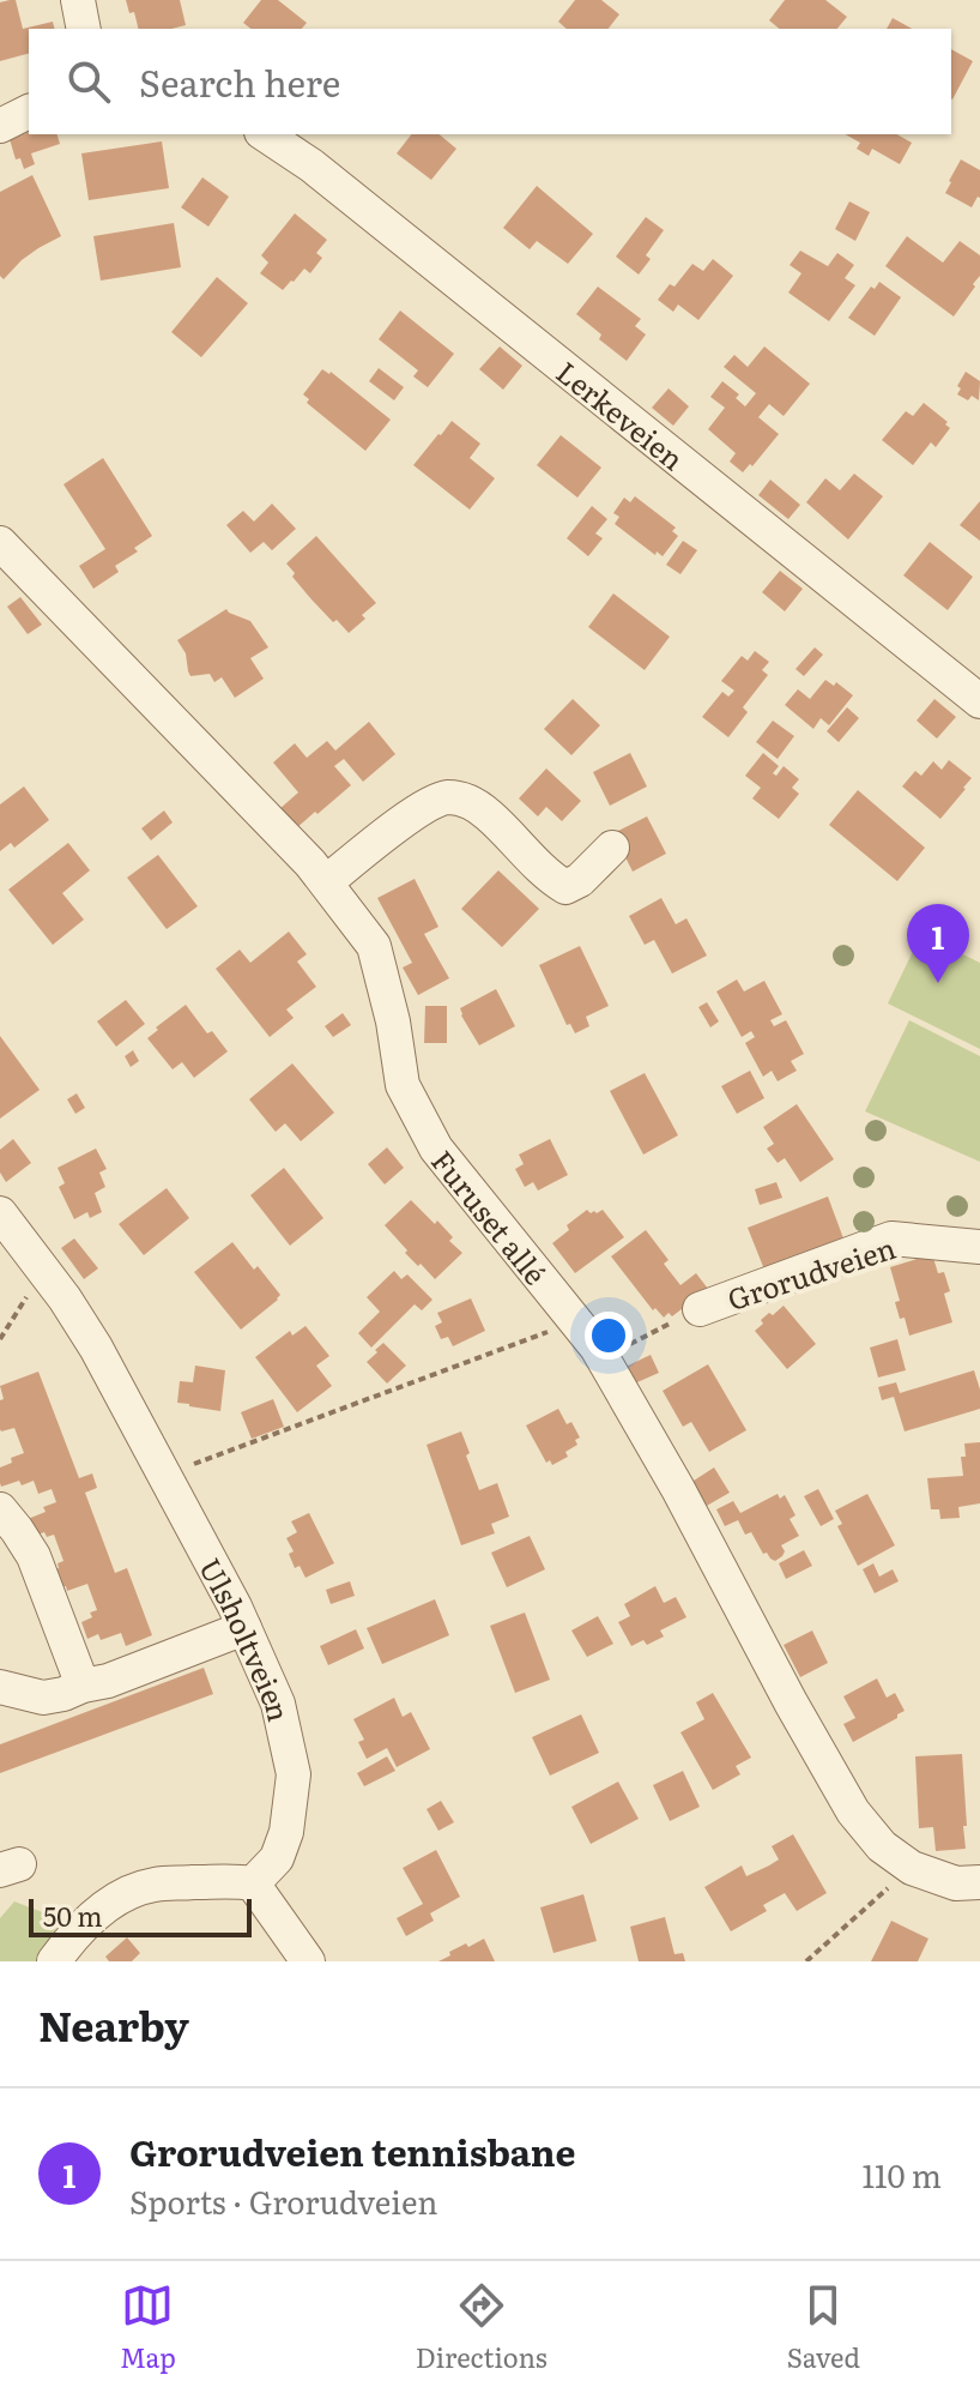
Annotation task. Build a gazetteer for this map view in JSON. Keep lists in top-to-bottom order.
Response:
{
  "streets": {
    "street": [
      "Lerkeveien",
      "Furuset allé",
      "Grorudveien",
      "Ulsholtveien"
    ]
  },
  "scale_bar": "50 m",
  "page": {
    "search": "Search here",
    "pins": "1",
    "scale": "50 m",
    "heading": "Nearby",
    "list": [
      {
        "mark": "1",
        "name": "Grorudveien tennisbane",
        "note": "Sports · Grorudveien",
        "value": "110 m"
      }
    ],
    "nav": ["Map", "Directions", "Saved"]
  }
}
